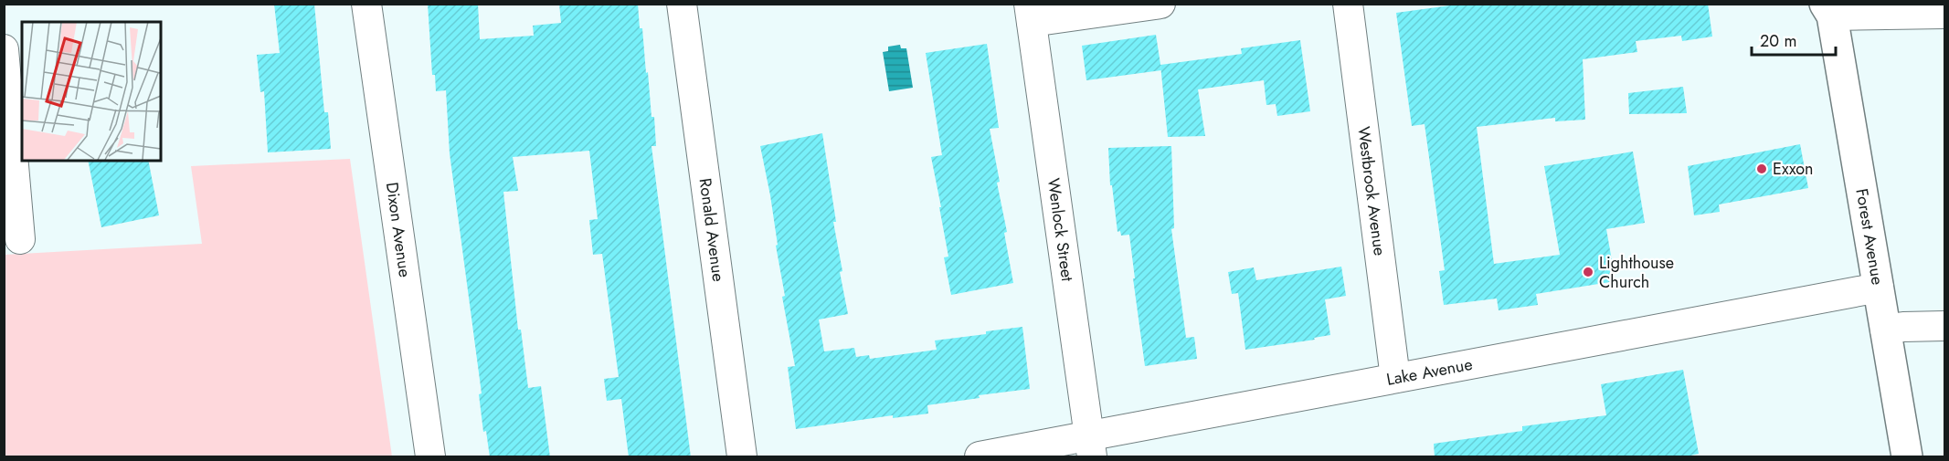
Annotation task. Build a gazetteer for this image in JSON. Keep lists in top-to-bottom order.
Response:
{
  "streets": {
    "main road": ["Forest Avenue"],
    "street": [
      "Westbrook Avenue",
      "Dixon Avenue",
      "Ronald Avenue",
      "Wenlock Street",
      "Lake Avenue"
    ]
  },
  "crossings": [
    ["Westbrook Avenue", "Lake Avenue"],
    ["Wenlock Street", "Lake Avenue"],
    ["Forest Avenue", "Lake Avenue"]
  ],
  "places": ["Exxon", "Lighthouse Church"],
  "scale_bar": "20 m"
}
